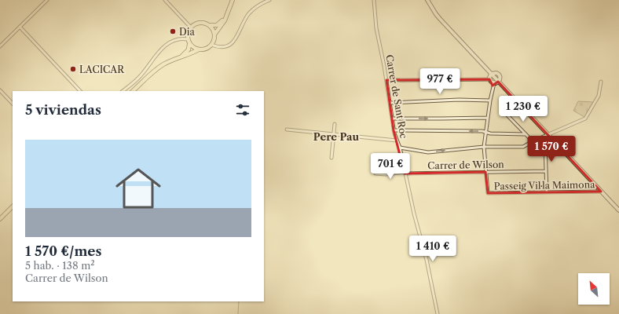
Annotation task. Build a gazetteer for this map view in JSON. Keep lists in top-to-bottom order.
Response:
{
  "streets": {
    "street": ["Carrer de Sant Roc", "Carrer de Wilson", "Passeig Vil·la Maimona"]
  },
  "crossings": [
    ["Carrer de Sant Roc", "Carrer de Wilson"],
    ["Carrer de Wilson", "Passeig Vil·la Maimona"]
  ],
  "districts": ["Pere Pau"],
  "places": ["Dia", "LACICAR"],
  "north": "top left",
  "page": {
    "price": [
      "977 €",
      "1 230 €",
      "1 570 €",
      "701 €",
      "1 410 €"
    ],
    "heading": "5 viviendas",
    "list": [
      {
        "name": "1 570 €/mes",
        "note": "5 hab. · 138 m² · Carrer de Wilson"
      }
    ]
  }
}
